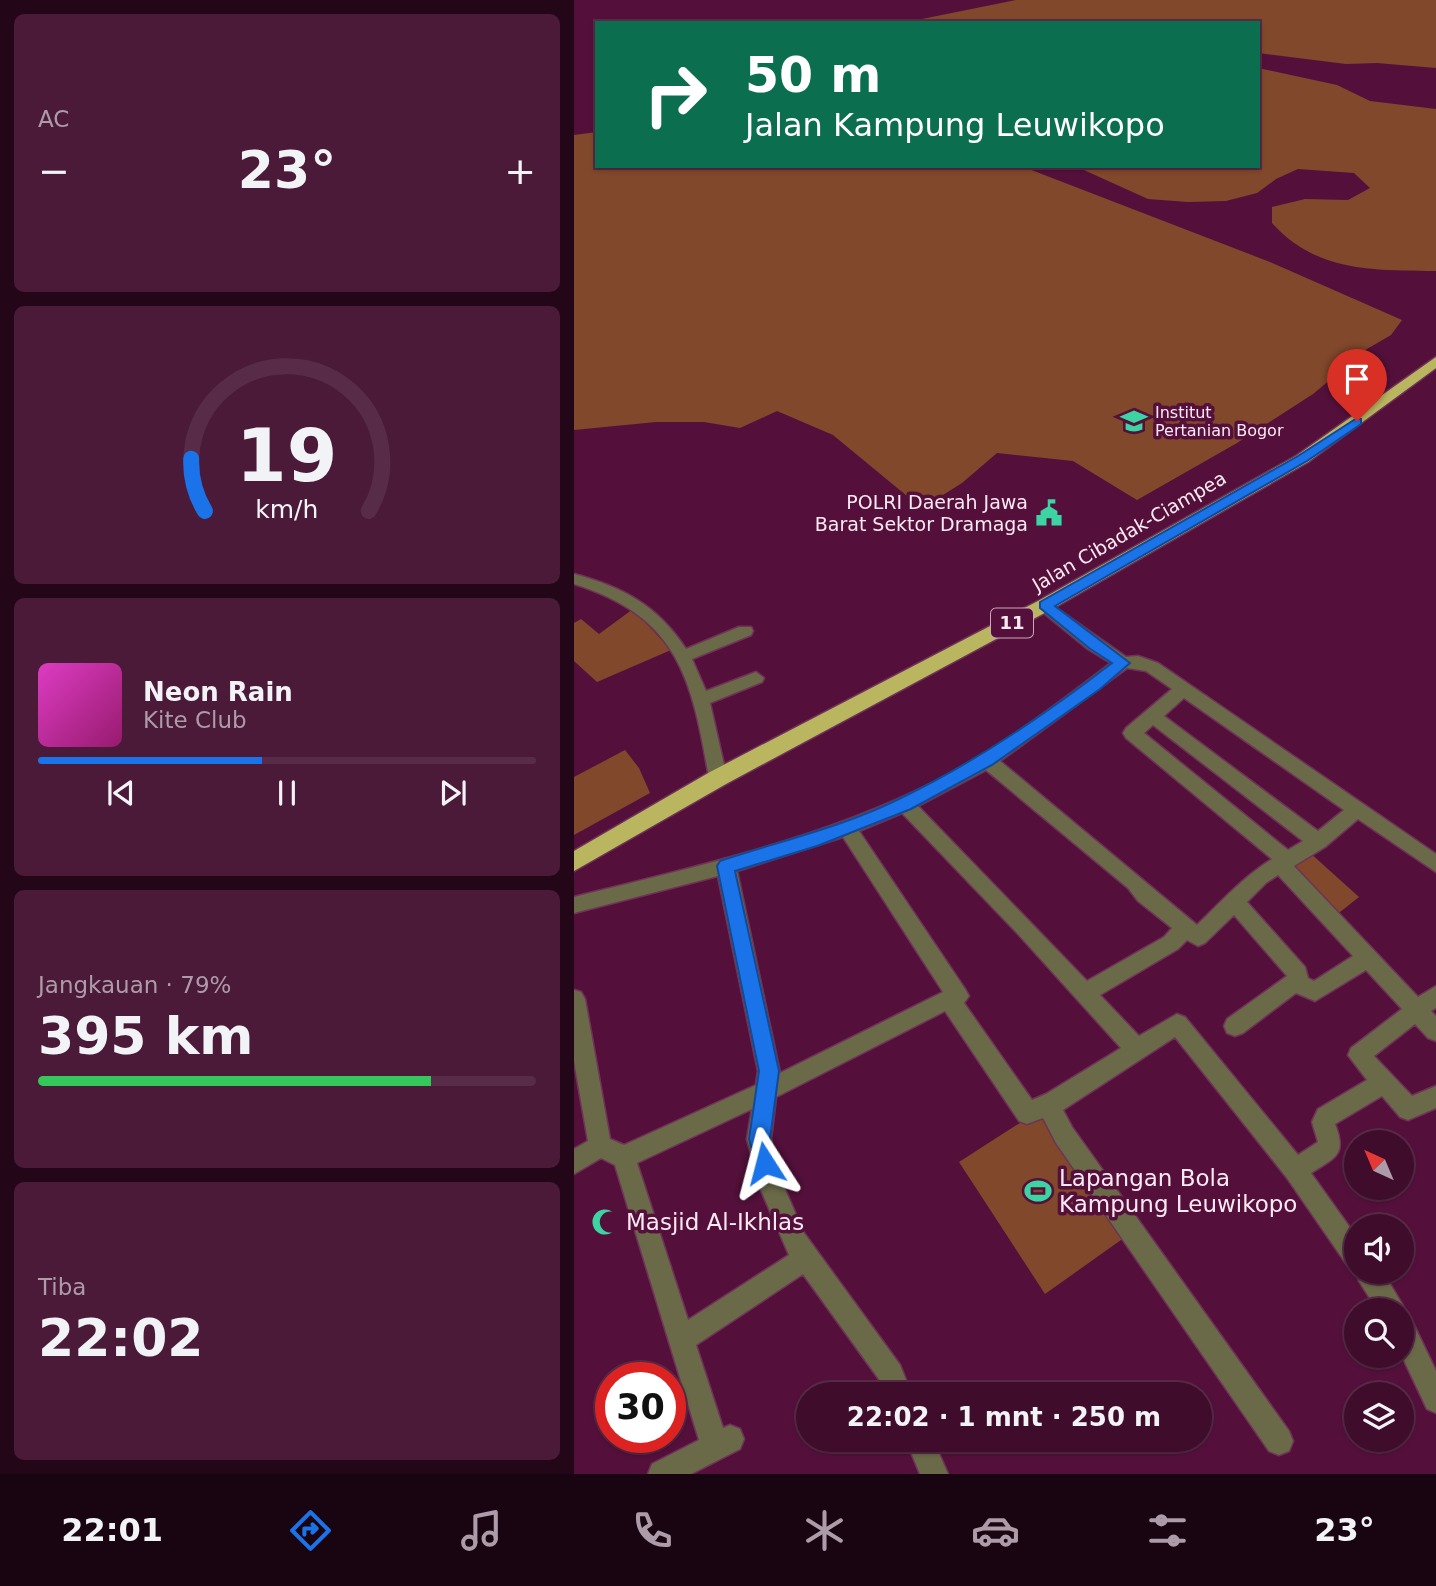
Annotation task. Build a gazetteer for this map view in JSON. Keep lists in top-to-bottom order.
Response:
{
  "streets": {
    "highway": ["Jalan Cibadak-Ciampea", "11"]
  },
  "places": {
    "school or university": ["Institut Pertanian Bogor"],
    "public building": ["POLRI Daerah Jawa Barat Sektor Dramaga"],
    "sports": ["Lapangan Bola Kampung Leuwikopo"],
    "mosque": ["Masjid Al-Ikhlas"]
  },
  "north": "top left",
  "page": {
    "tile": [
      "AC",
      ["Jangkauan · 79%", "395 km"],
      ["Tiba", "22:02"]
    ],
    "turn": ["50 m", "Jalan Kampung Leuwikopo"],
    "heat": ["−", "23°", "+"],
    "song": ["Neon Rain", "Kite Club"],
    "limit": "30",
    "trip": "22:02 · 1 mnt · 250 m",
    "tabs": ["22:01", "23°"],
    "gauge": ["19", "km/h"]
  }
}
